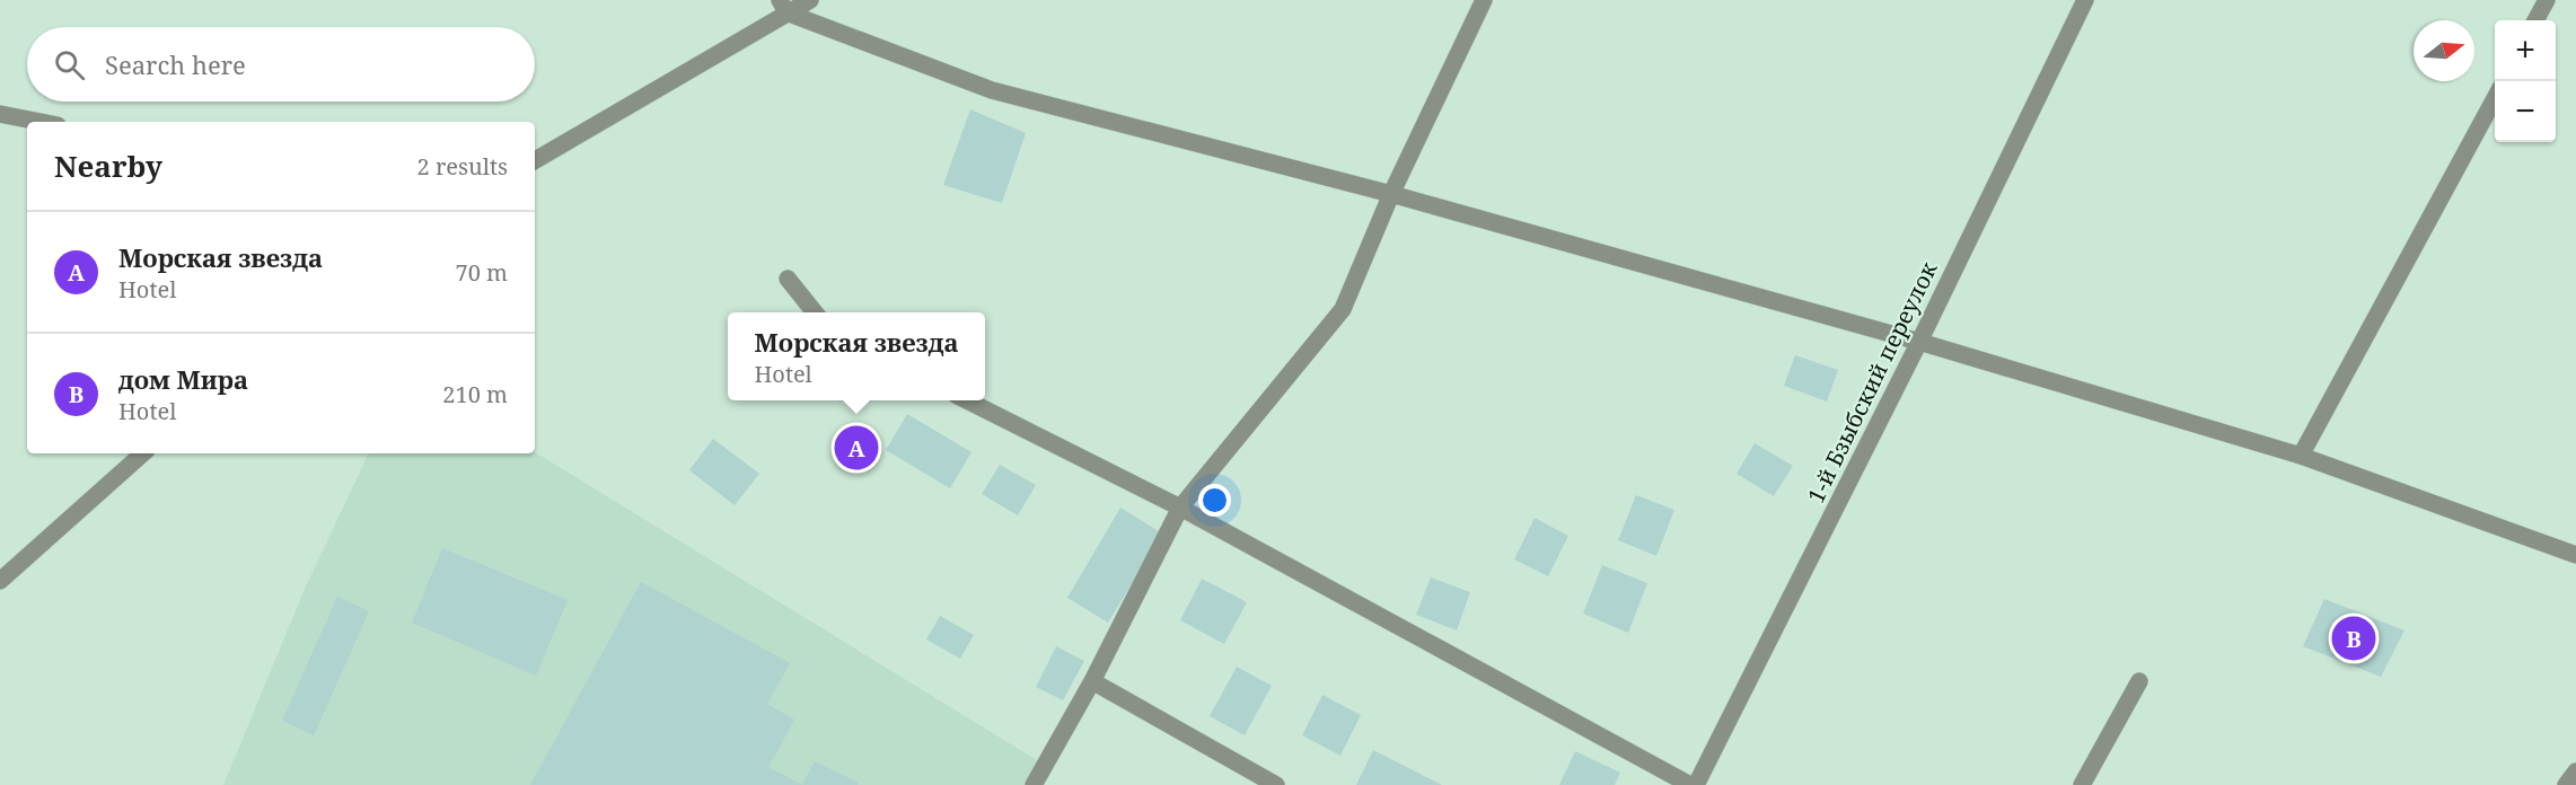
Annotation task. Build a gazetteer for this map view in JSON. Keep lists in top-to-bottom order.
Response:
{
  "streets": {
    "street": ["1-й Бзыбский переулок"]
  },
  "north": "right",
  "page": {
    "map_buttons": ["+", "−"],
    "search": "Search here",
    "heading": ["Nearby", "2 results"],
    "list": [
      {
        "mark": "A",
        "name": "Морская звезда",
        "note": "Hotel",
        "value": "70 m"
      },
      {
        "mark": "B",
        "name": "дом Мира",
        "note": "Hotel",
        "value": "210 m"
      }
    ],
    "popup": ["Морская звезда", "Hotel"],
    "pins": ["A", "B"]
  }
}
